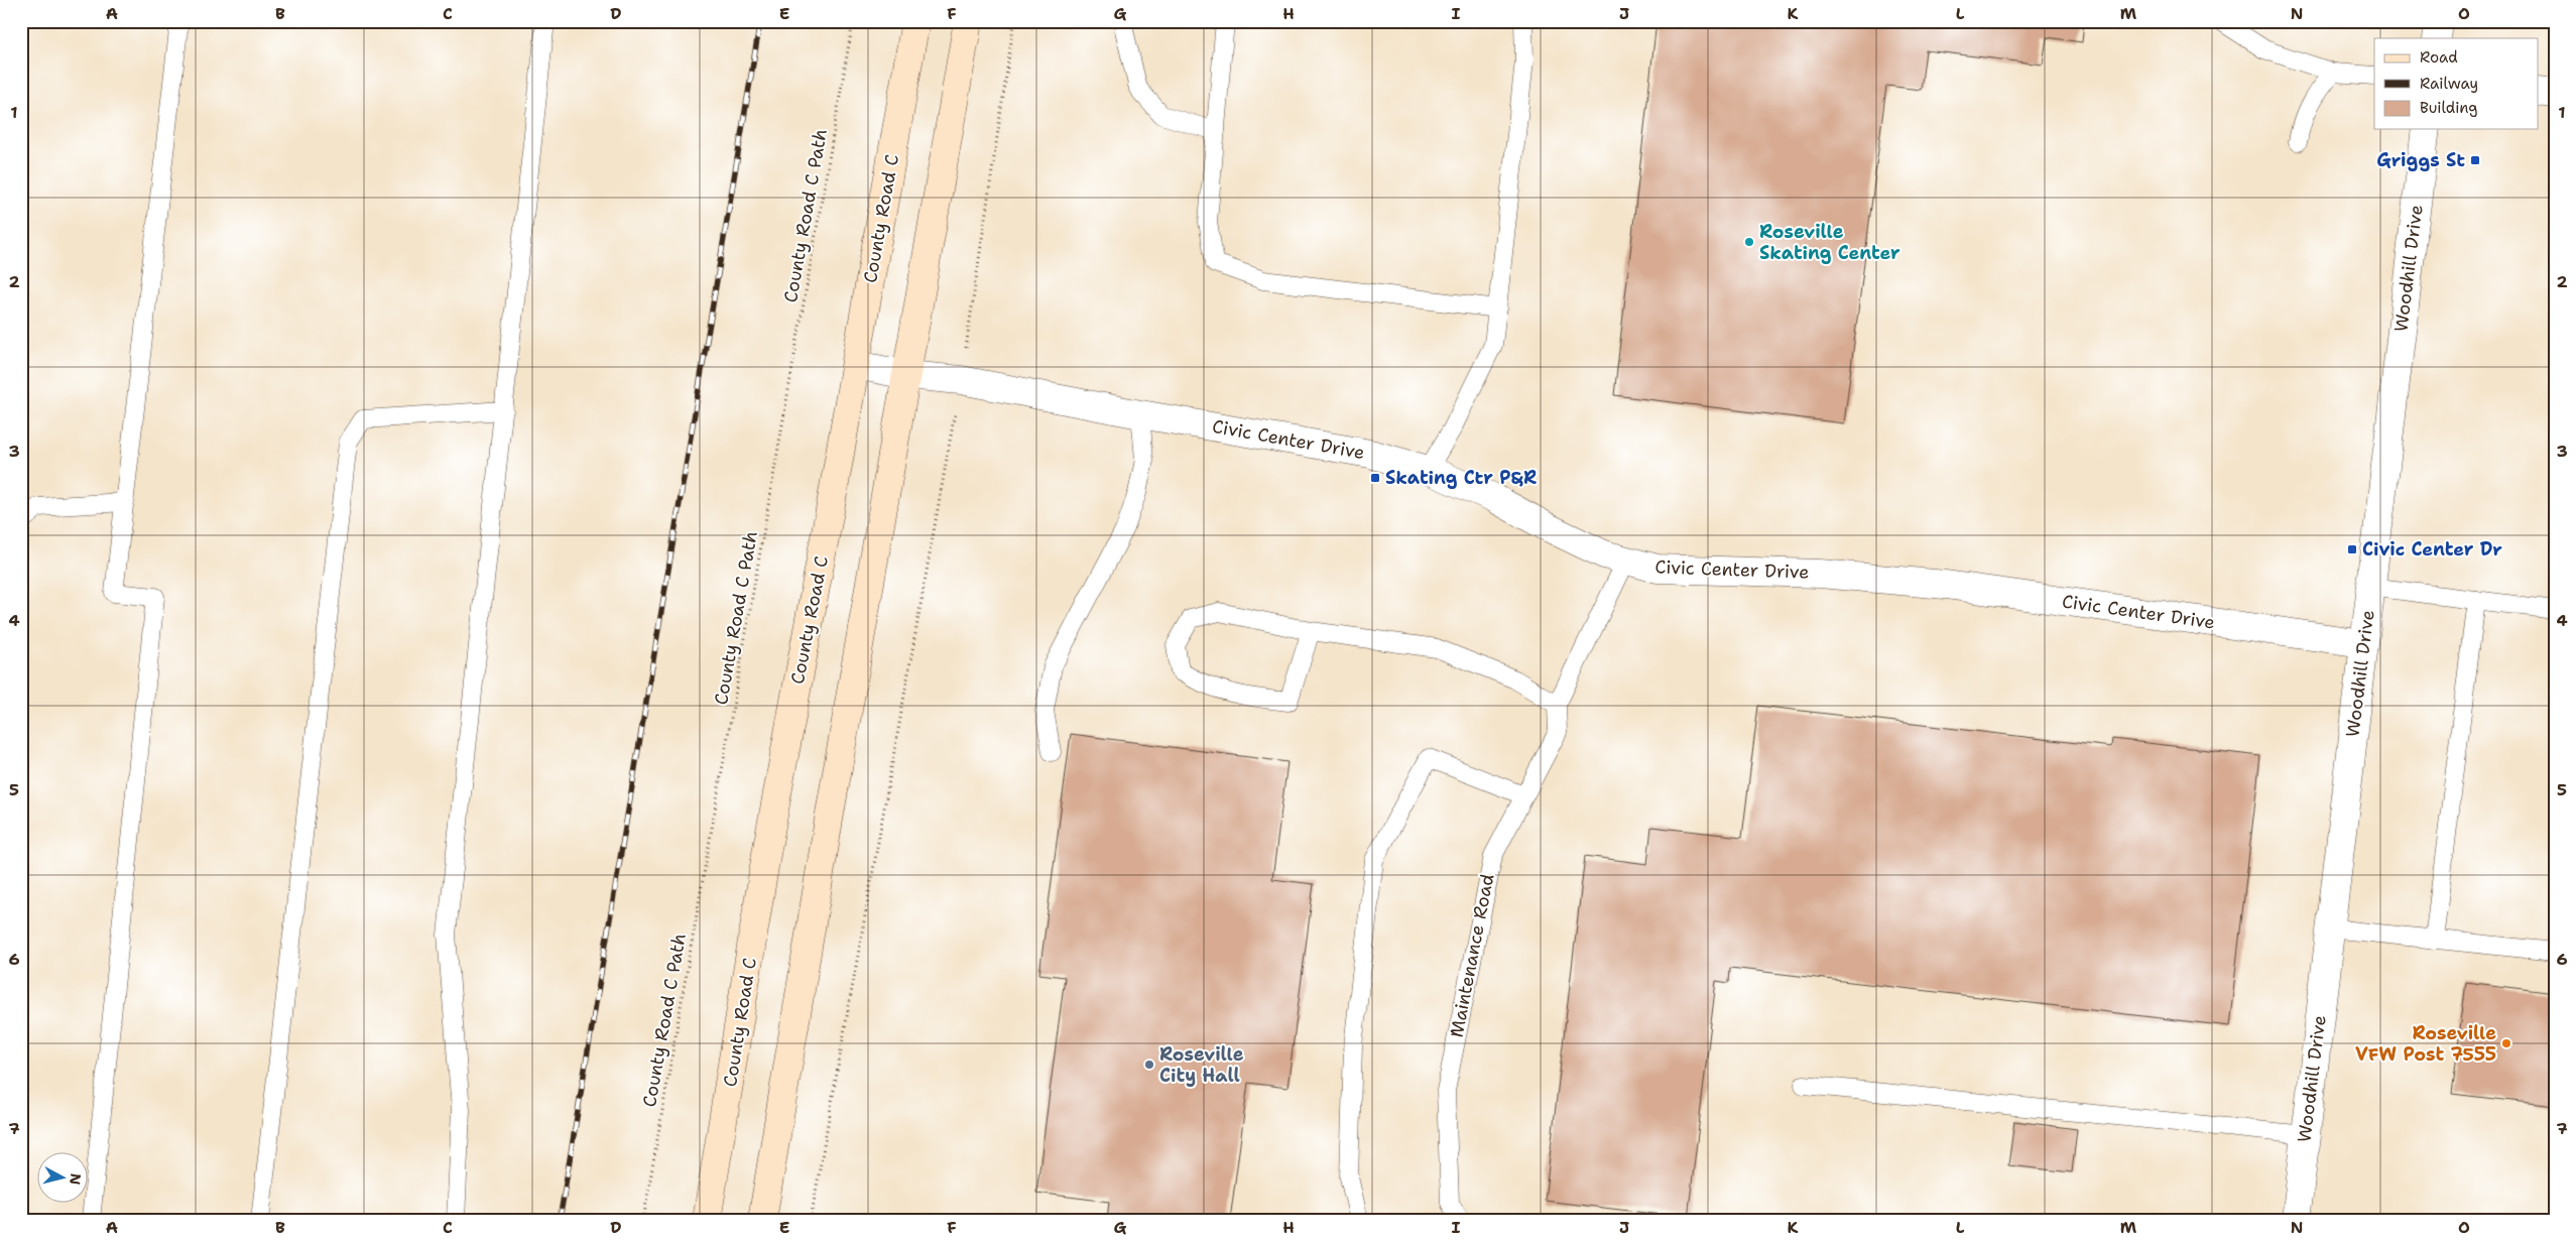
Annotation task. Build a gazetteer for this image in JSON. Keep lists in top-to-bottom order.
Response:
{
  "streets": {
    "main road": ["County Road C"],
    "street": ["Woodhill Drive", "Civic Center Drive"],
    "lane": ["Maintenance Road"],
    "path": ["County Road C Path"]
  },
  "crossings": [
    ["County Road C", "Civic Center Drive"],
    ["Woodhill Drive", "Civic Center Drive"]
  ],
  "places": {
    "transit": ["Griggs St", "Skating Ctr P&R", "Civic Center Dr"],
    "other": ["Roseville Skating Center", "Roseville VFW Post 7555", "Roseville City Hall"]
  },
  "legend": ["Road", "Railway", "Building"],
  "north": "right",
  "grid": {
    "columns": [
      "A",
      "B",
      "C",
      "D",
      "E",
      "F",
      "G",
      "H",
      "I",
      "J",
      "K",
      "L",
      "M",
      "N",
      "O"
    ],
    "rows": [
      "1",
      "2",
      "3",
      "4",
      "5",
      "6",
      "7"
    ]
  }
}
